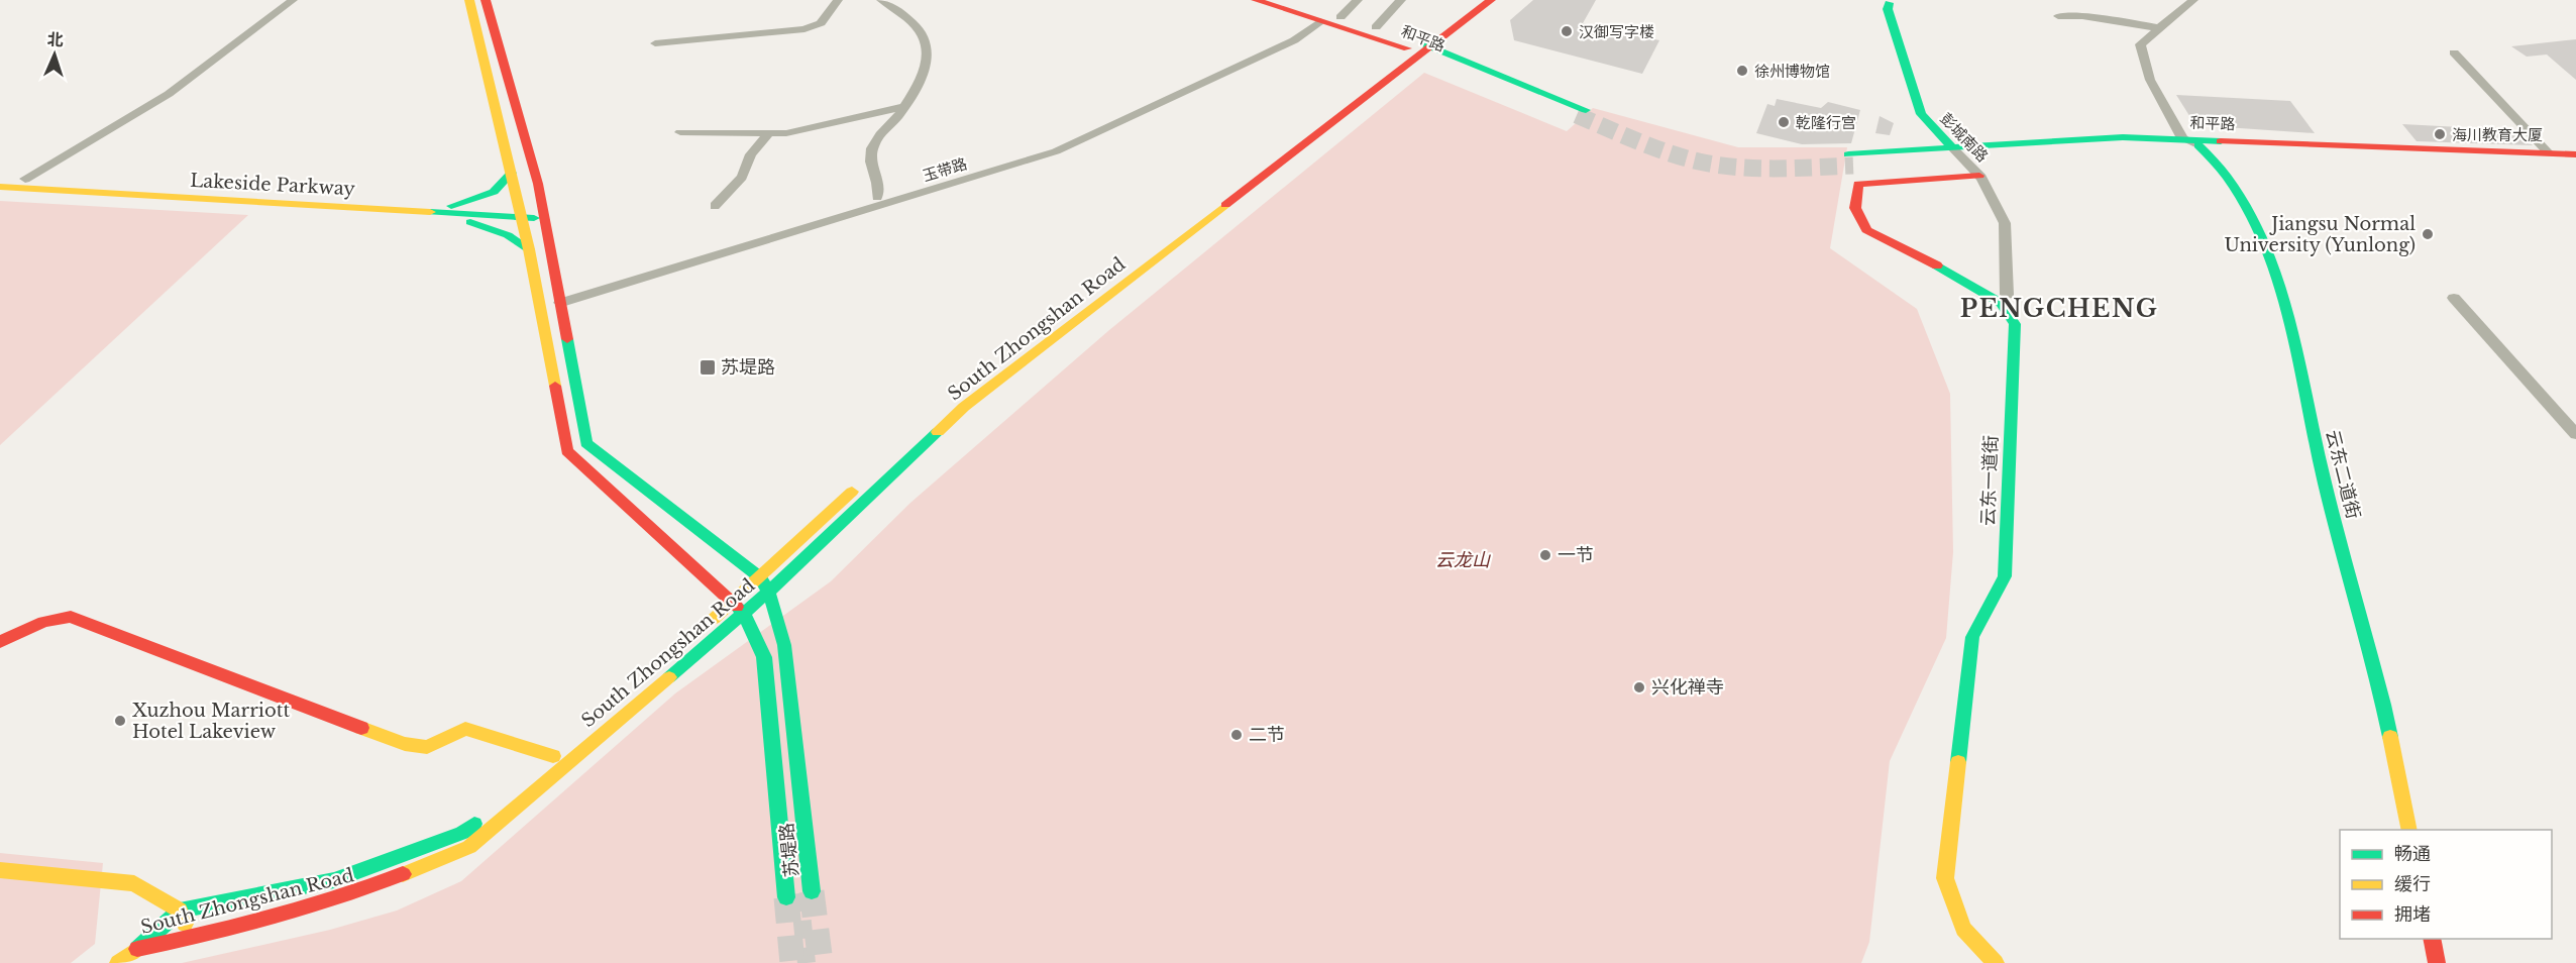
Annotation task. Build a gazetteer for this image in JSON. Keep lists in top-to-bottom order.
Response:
{
  "streets": {
    "main road": [
      "和平路",
      "彭城南路",
      "Lakeside Parkway",
      "South Zhongshan Road",
      "云东二道街",
      "云东一道街",
      "苏堤路"
    ],
    "street": ["玉带路"]
  },
  "crossings": [
    ["和平路", "彭城南路"],
    ["和平路", "玉带路"],
    ["和平路", "South Zhongshan Road"],
    ["和平路", "云东二道街"],
    ["彭城南路", "云东一道街"],
    ["玉带路", "苏堤路"],
    ["Lakeside Parkway", "苏堤路"],
    ["South Zhongshan Road", "苏堤路"]
  ],
  "districts": ["PENGCHENG"],
  "parks": ["云龙山"],
  "places": {
    "other": [
      "汉御写字楼",
      "徐州博物馆",
      "乾隆行宫",
      "海川教育大厦",
      "Jiangsu Normal University (Yunlong)",
      "一节",
      "兴化禅寺",
      "Xuzhou Marriott Hotel Lakeview",
      "二节"
    ],
    "transit": ["苏堤路"]
  },
  "legend": ["畅通", "缓行", "拥堵"],
  "north": "top"
}
